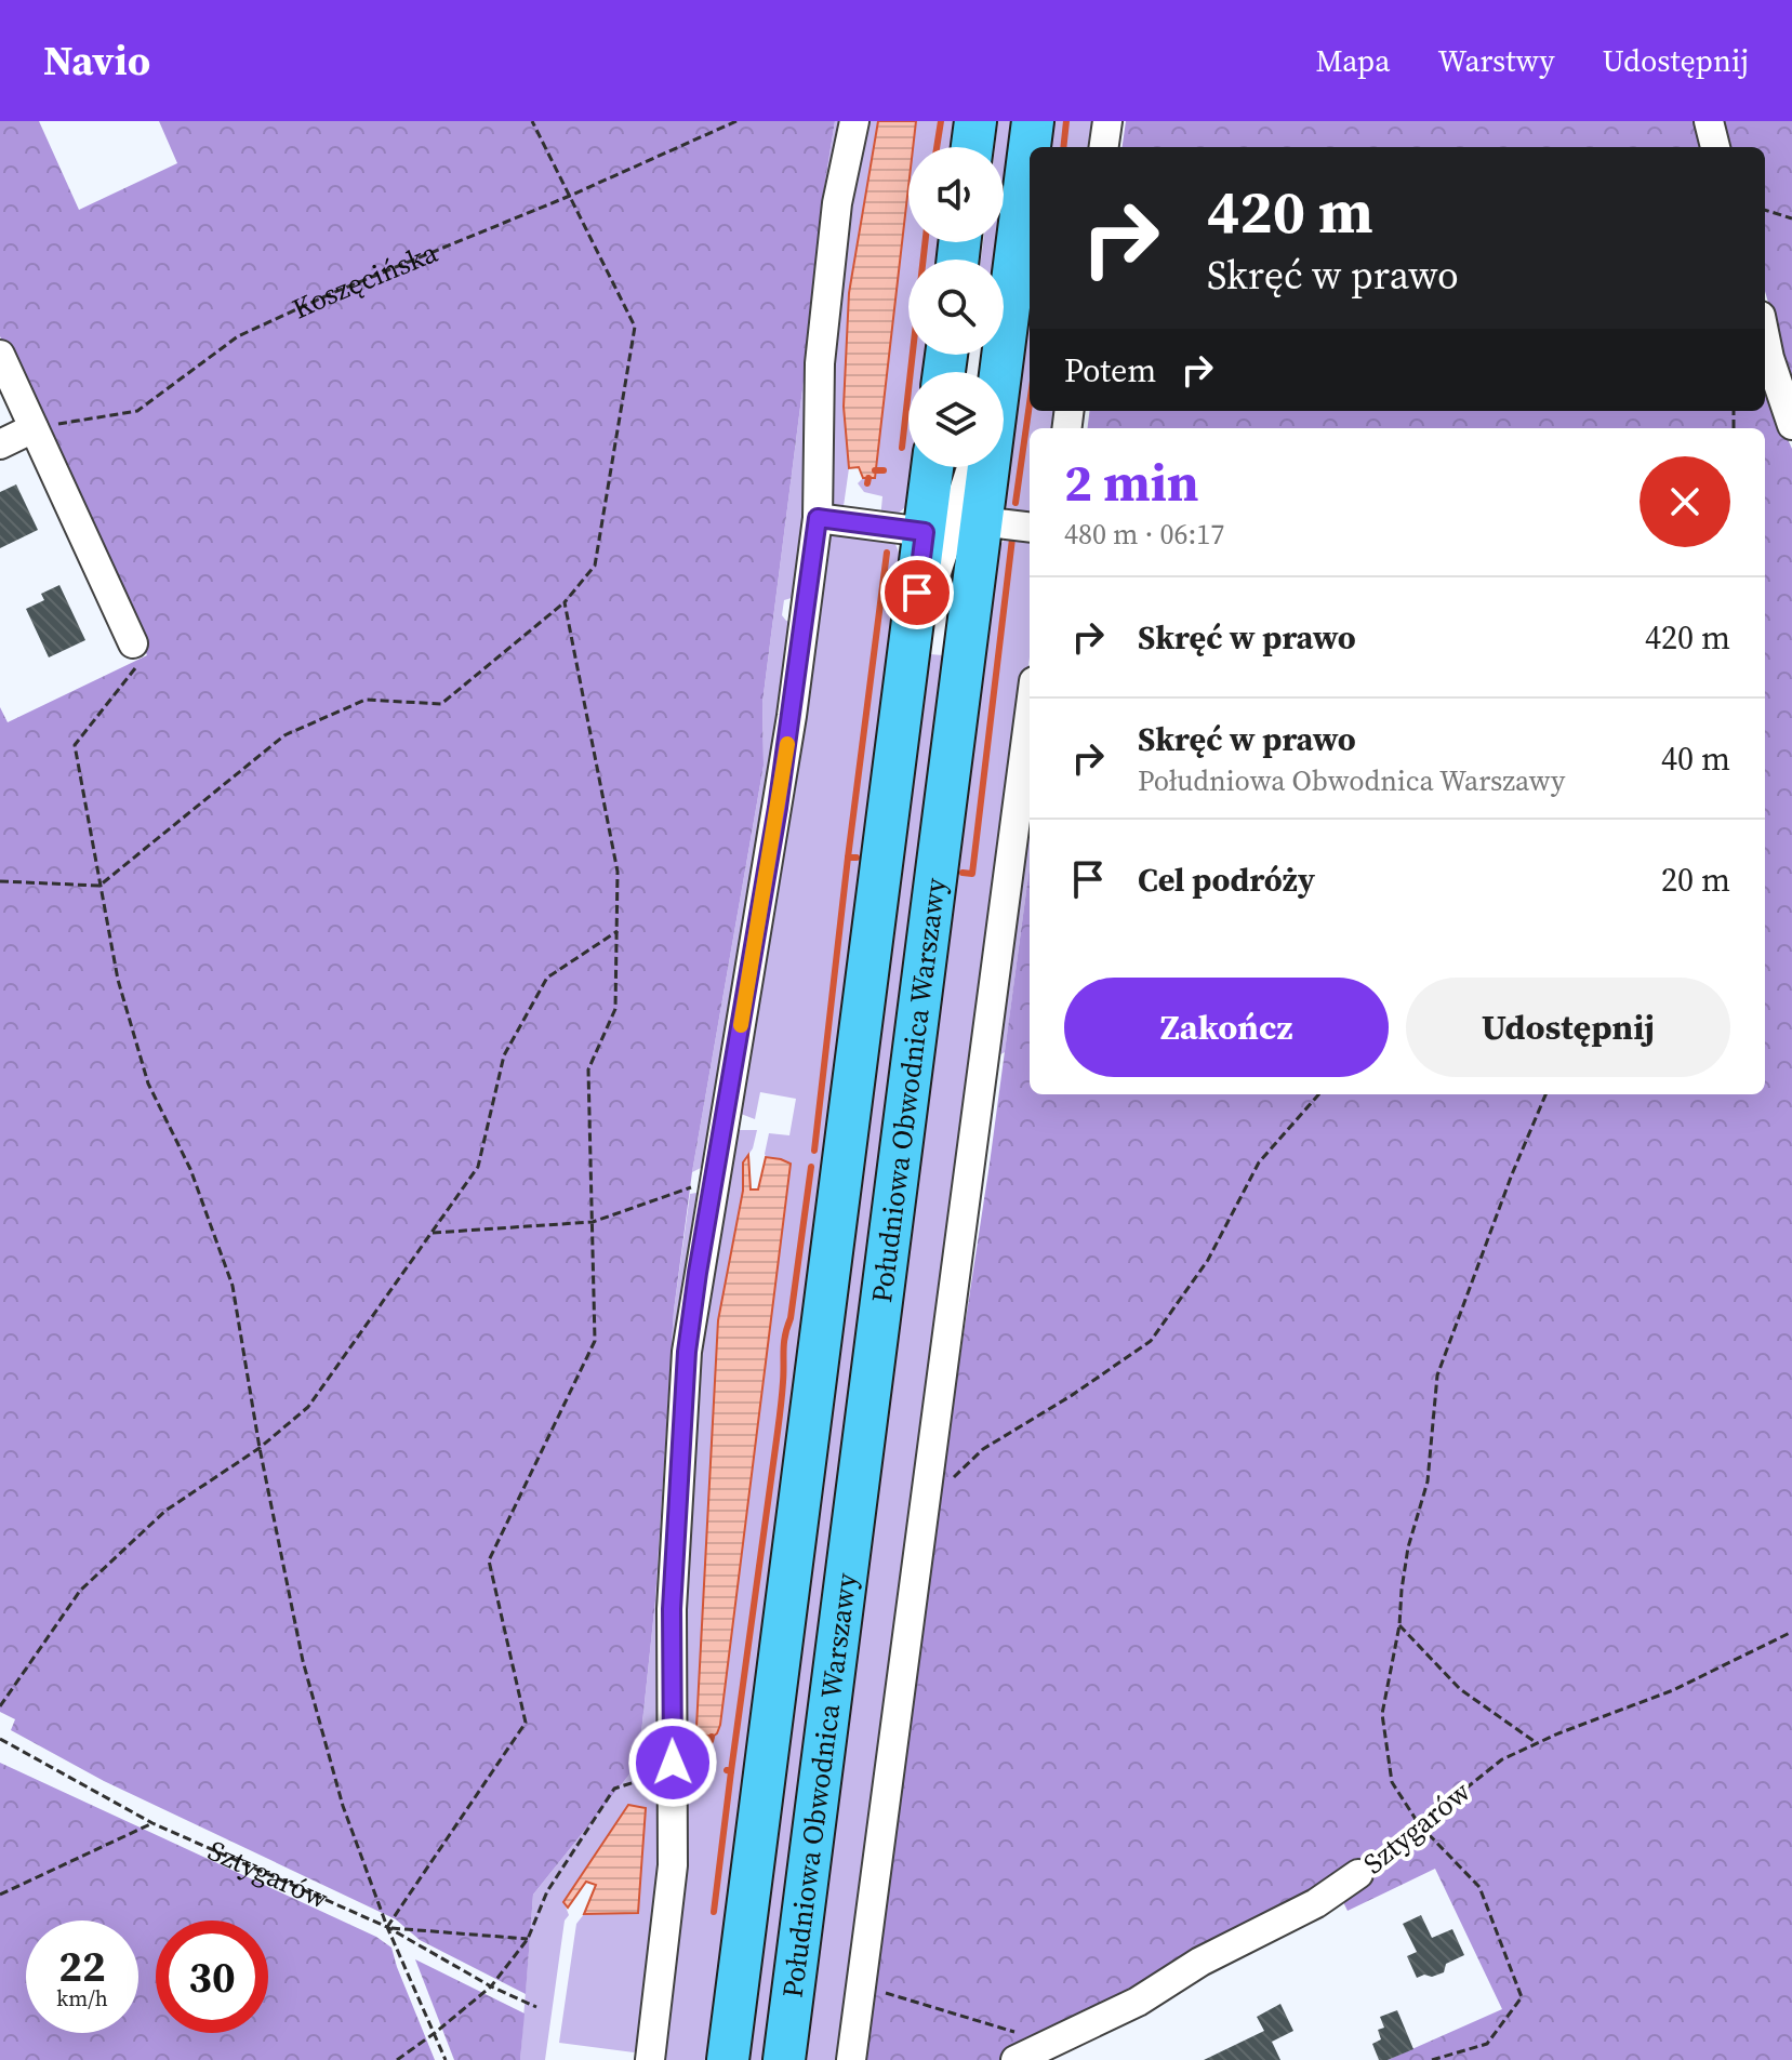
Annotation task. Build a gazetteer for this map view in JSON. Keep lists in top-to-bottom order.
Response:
{
  "streets": {
    "highway": ["Południowa Obwodnica Warszawy"],
    "street": ["Sztygarów"],
    "path": ["Koszęcińska"]
  },
  "page": {
    "header": "Navio",
    "nav": ["Mapa", "Warstwy", "Udostępnij"],
    "turn": ["420 m", "Skręć w prawo"],
    "then": "Potem",
    "heading": ["2 min", "480 m · 06:17"],
    "list": [
      {
        "name": "Skręć w prawo",
        "value": "420 m"
      },
      {
        "name": "Skręć w prawo",
        "note": "Południowa Obwodnica Warszawy",
        "value": "40 m"
      },
      {
        "name": "Cel podróży",
        "value": "20 m"
      }
    ],
    "buttons": ["Zakończ", "Udostępnij"],
    "speed": "22 km/h",
    "limit": "30"
  }
}
